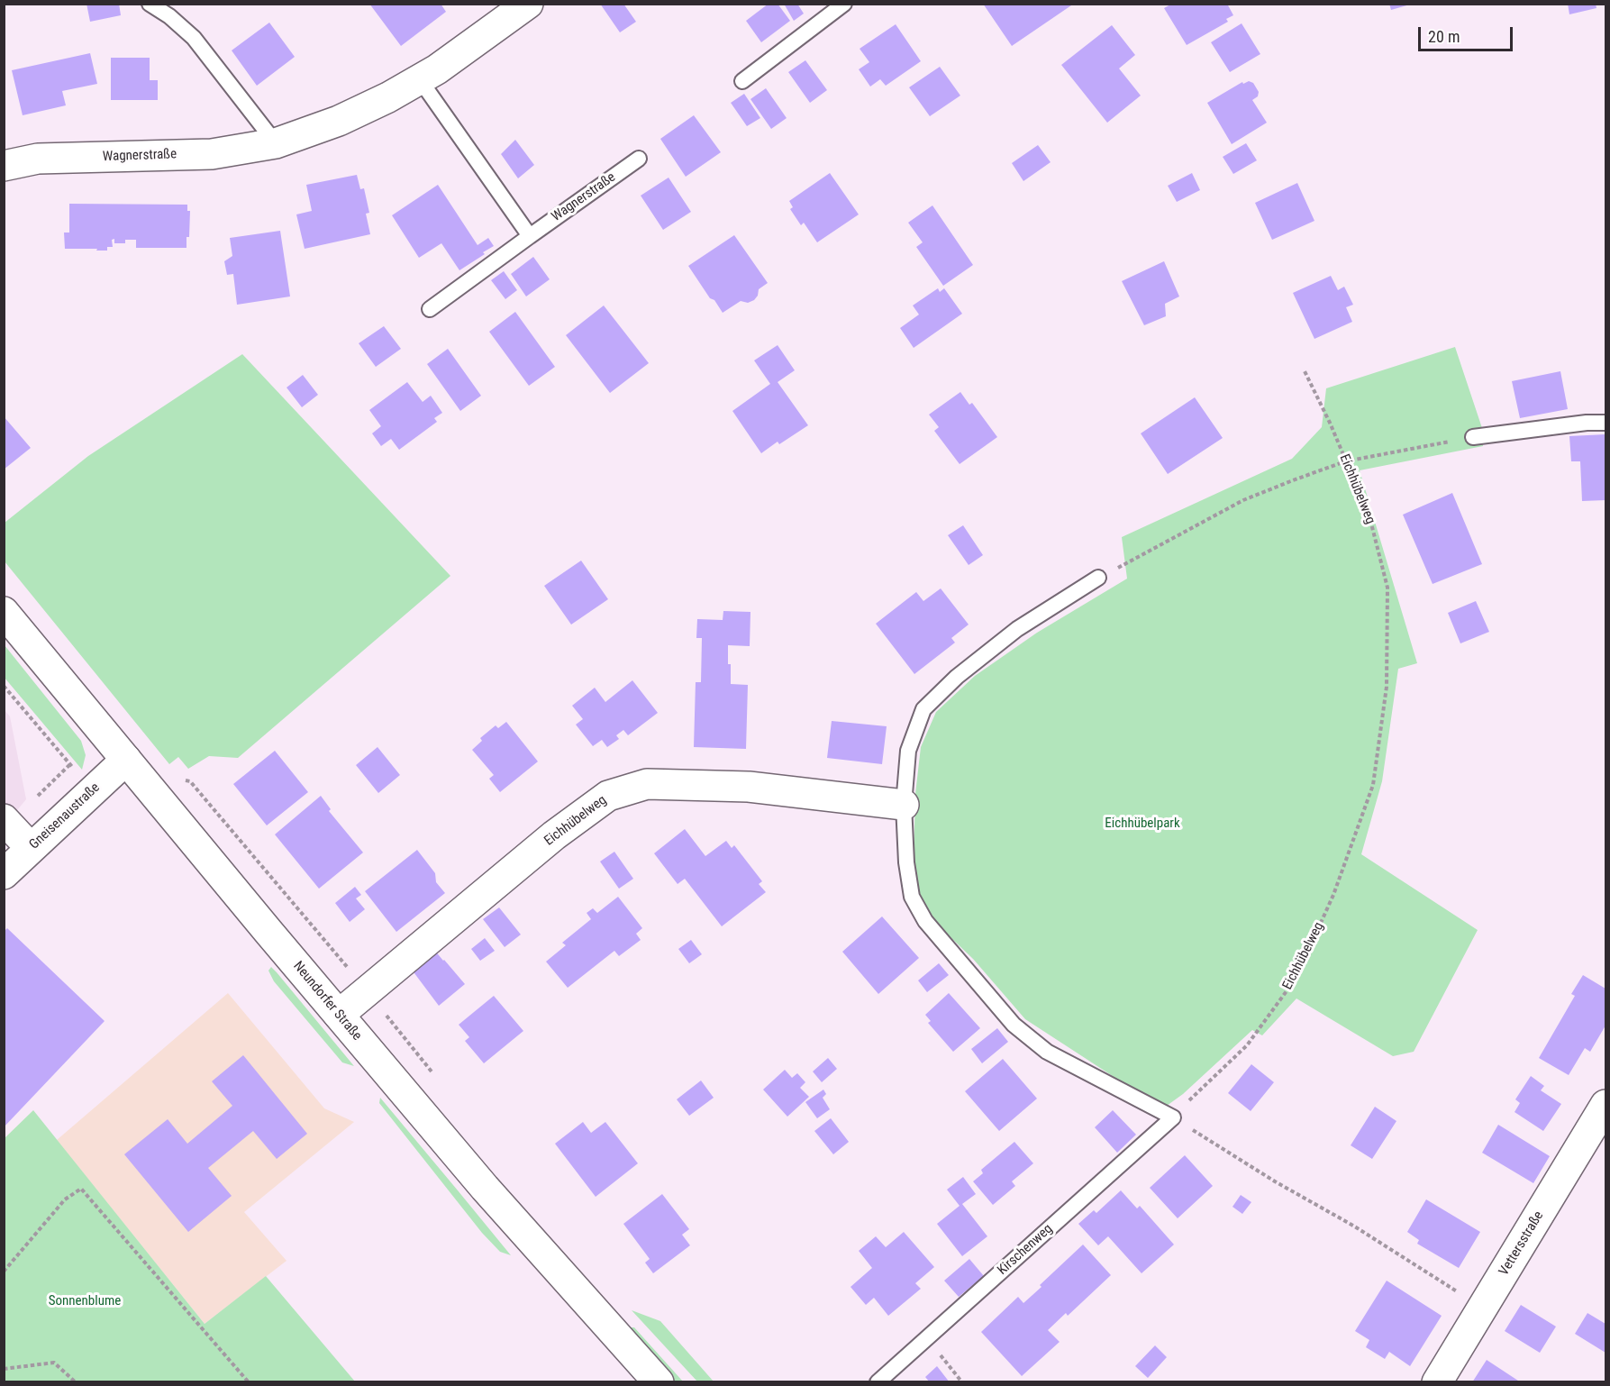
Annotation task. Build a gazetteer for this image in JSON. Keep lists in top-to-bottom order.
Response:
{
  "streets": {
    "street": [
      "Wagnerstraße",
      "Eichhübelweg",
      "Gneisenaustraße",
      "Neundorfer Straße",
      "Vettersstraße"
    ],
    "lane": ["Kirschenweg"]
  },
  "crossings": [
    ["Eichhübelweg", "Neundorfer Straße"],
    ["Eichhübelweg", "Kirschenweg"],
    ["Gneisenaustraße", "Neundorfer Straße"]
  ],
  "parks": ["Eichhübelpark", "Sonnenblume"],
  "scale_bar": "20 m"
}
